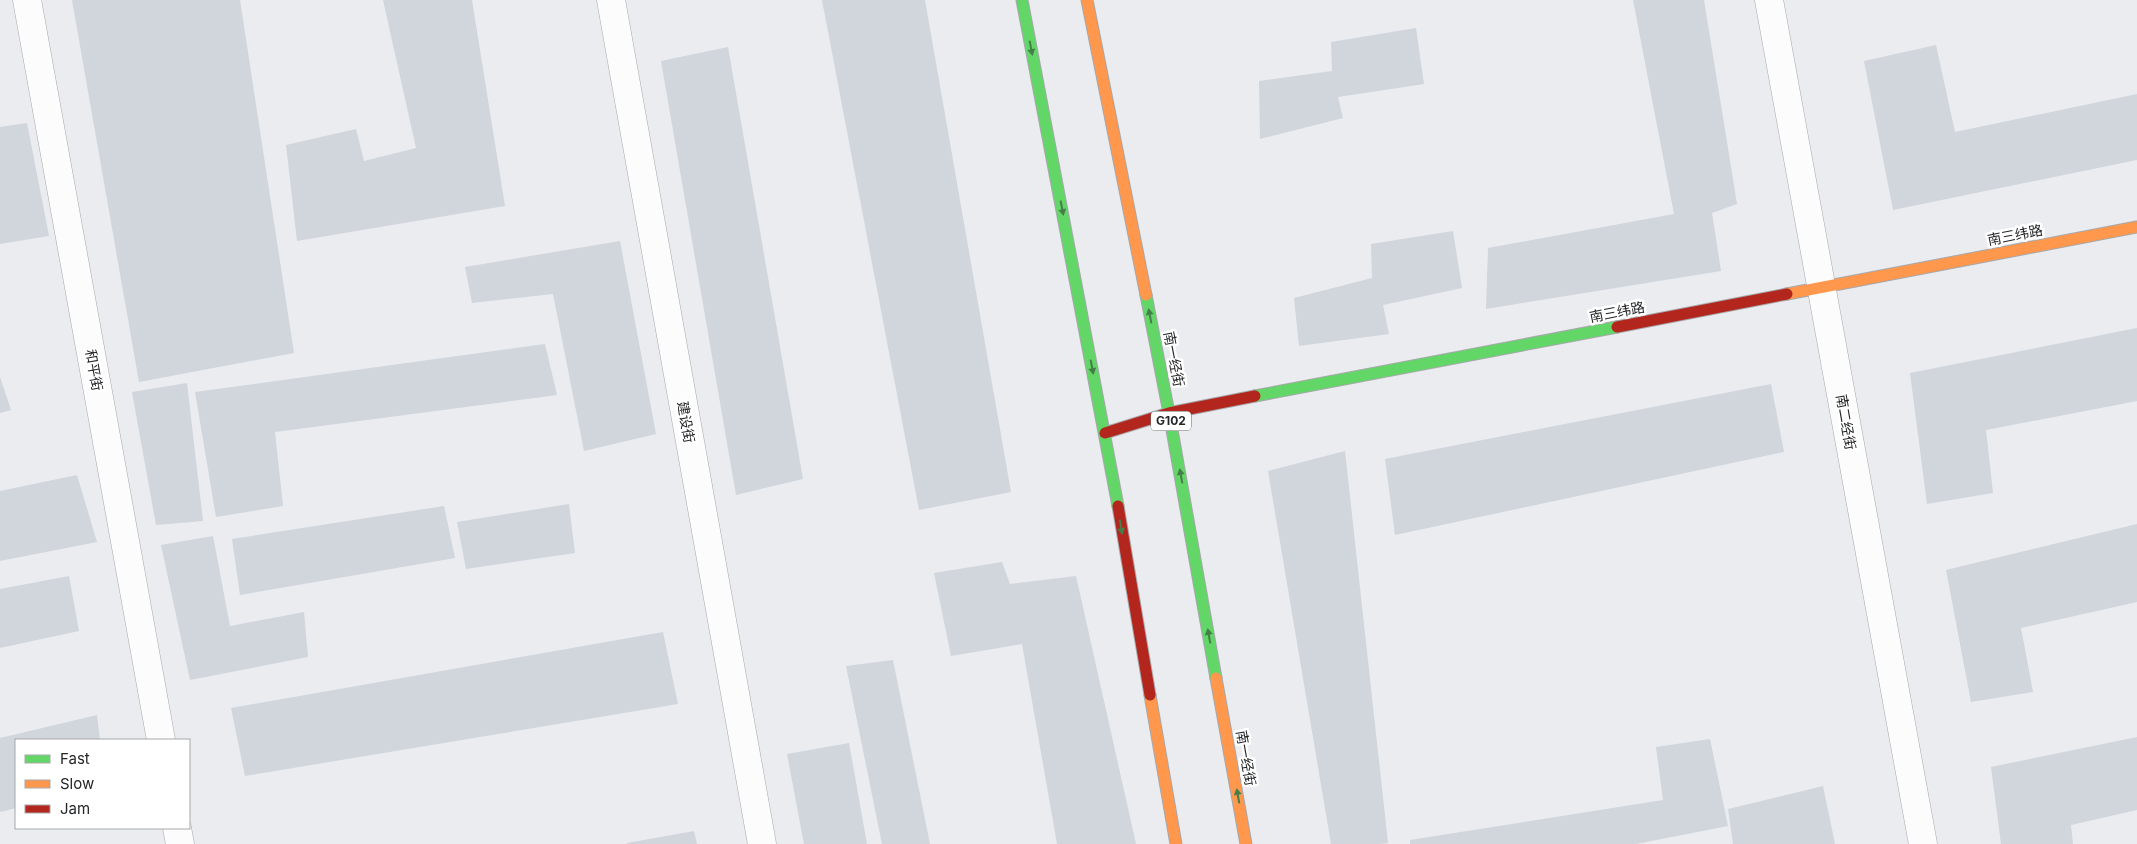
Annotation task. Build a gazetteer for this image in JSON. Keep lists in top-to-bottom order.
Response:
{
  "streets": {
    "main road": ["南三纬路", "南一经街", "G102"],
    "street": ["和平街", "建设街", "南二经街"]
  },
  "crossings": [
    ["南三纬路", "南一经街"],
    ["南三纬路", "南二经街"]
  ],
  "legend": ["Fast", "Slow", "Jam"]
}
